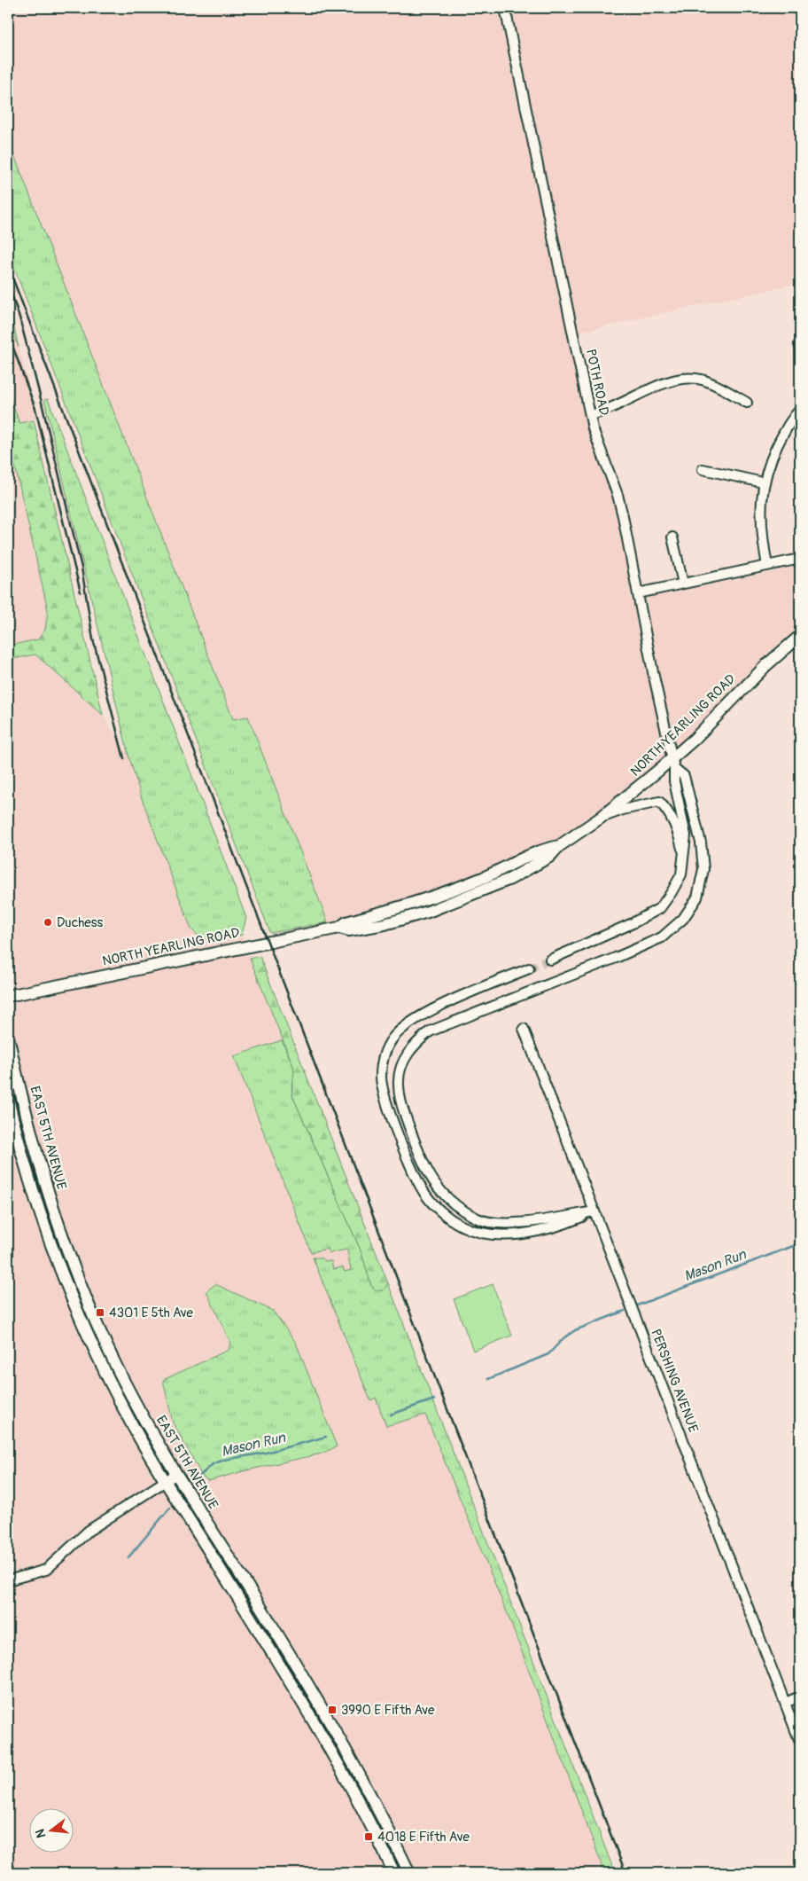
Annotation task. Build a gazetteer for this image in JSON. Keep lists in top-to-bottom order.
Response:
{
  "streets": {
    "main road": ["NORTH YEARLING ROAD", "EAST 5TH AVENUE"],
    "street": ["POTH ROAD", "PERSHING AVENUE"]
  },
  "crossings": [
    ["POTH ROAD", "NORTH YEARLING ROAD"]
  ],
  "water": ["Mason Run"],
  "places": {
    "other": ["Duchess"],
    "transit": ["4301 E 5th Ave", "3990 E Fifth Ave", "4018 E Fifth Ave"]
  },
  "north": "left"
}
